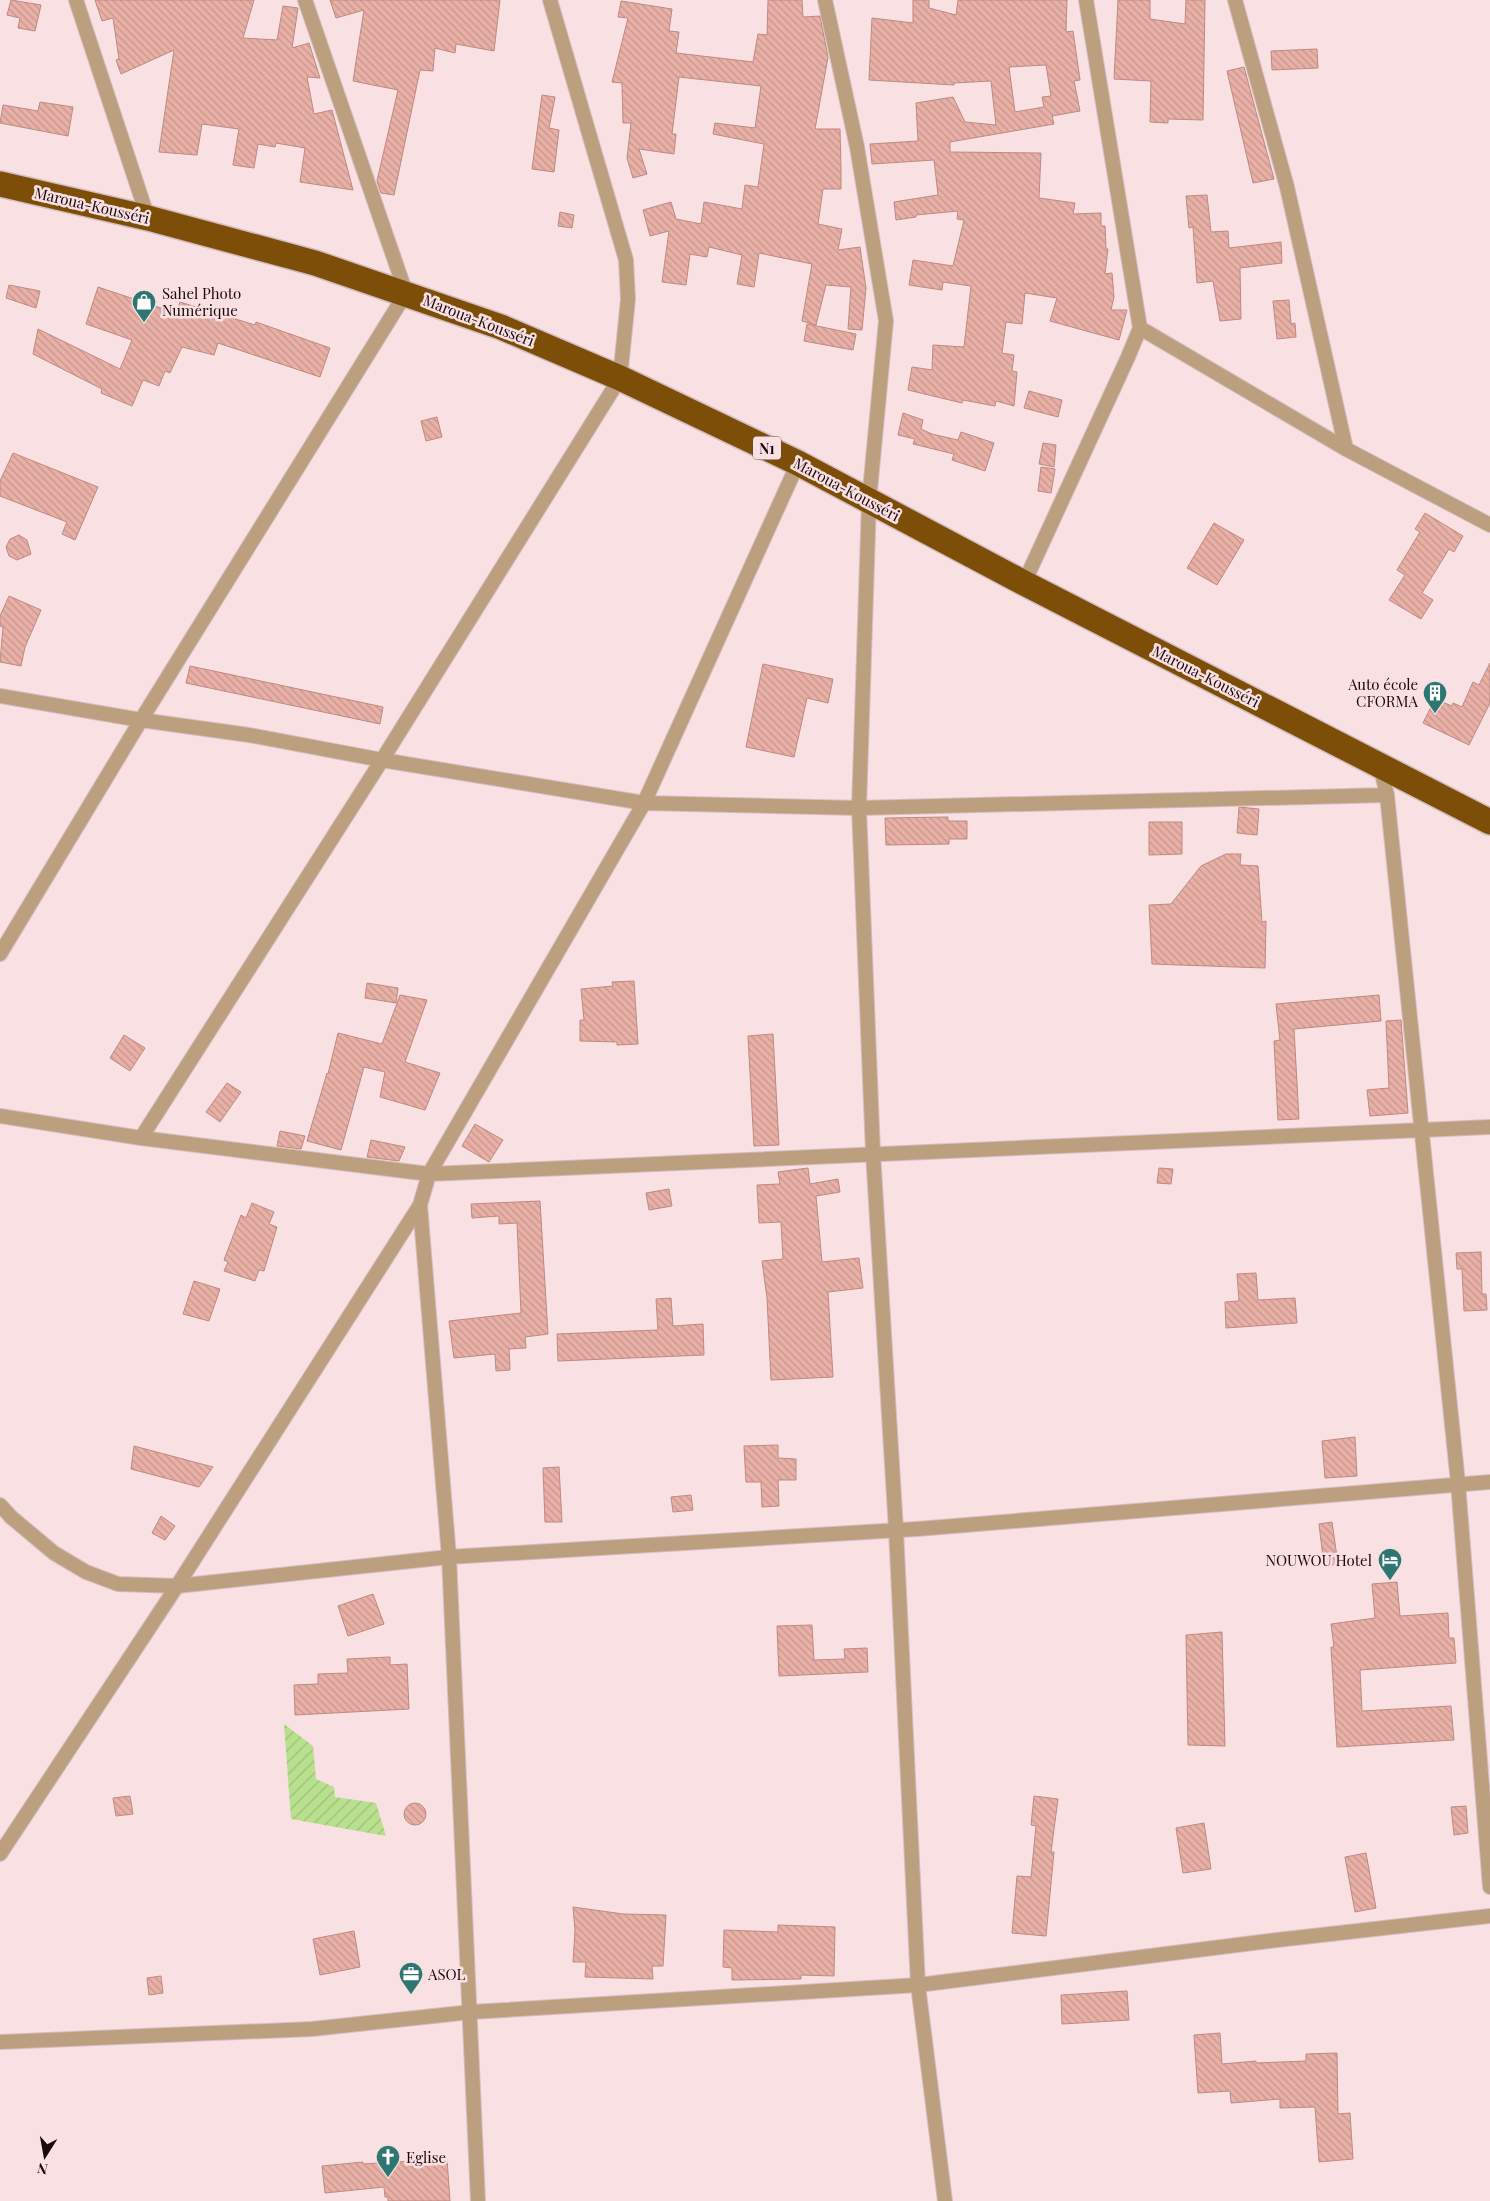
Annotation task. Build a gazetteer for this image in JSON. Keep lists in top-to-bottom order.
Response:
{
  "streets": {
    "highway": ["Maroua-Kousséri", "N1"]
  },
  "places": {
    "shop": ["Sahel Photo Numérique"],
    "building": ["Auto école CFORMA"],
    "hotel": ["NOUWOU Hotel"],
    "office": ["ASOL"],
    "church": ["Eglise"]
  },
  "north": "bottom"
}
